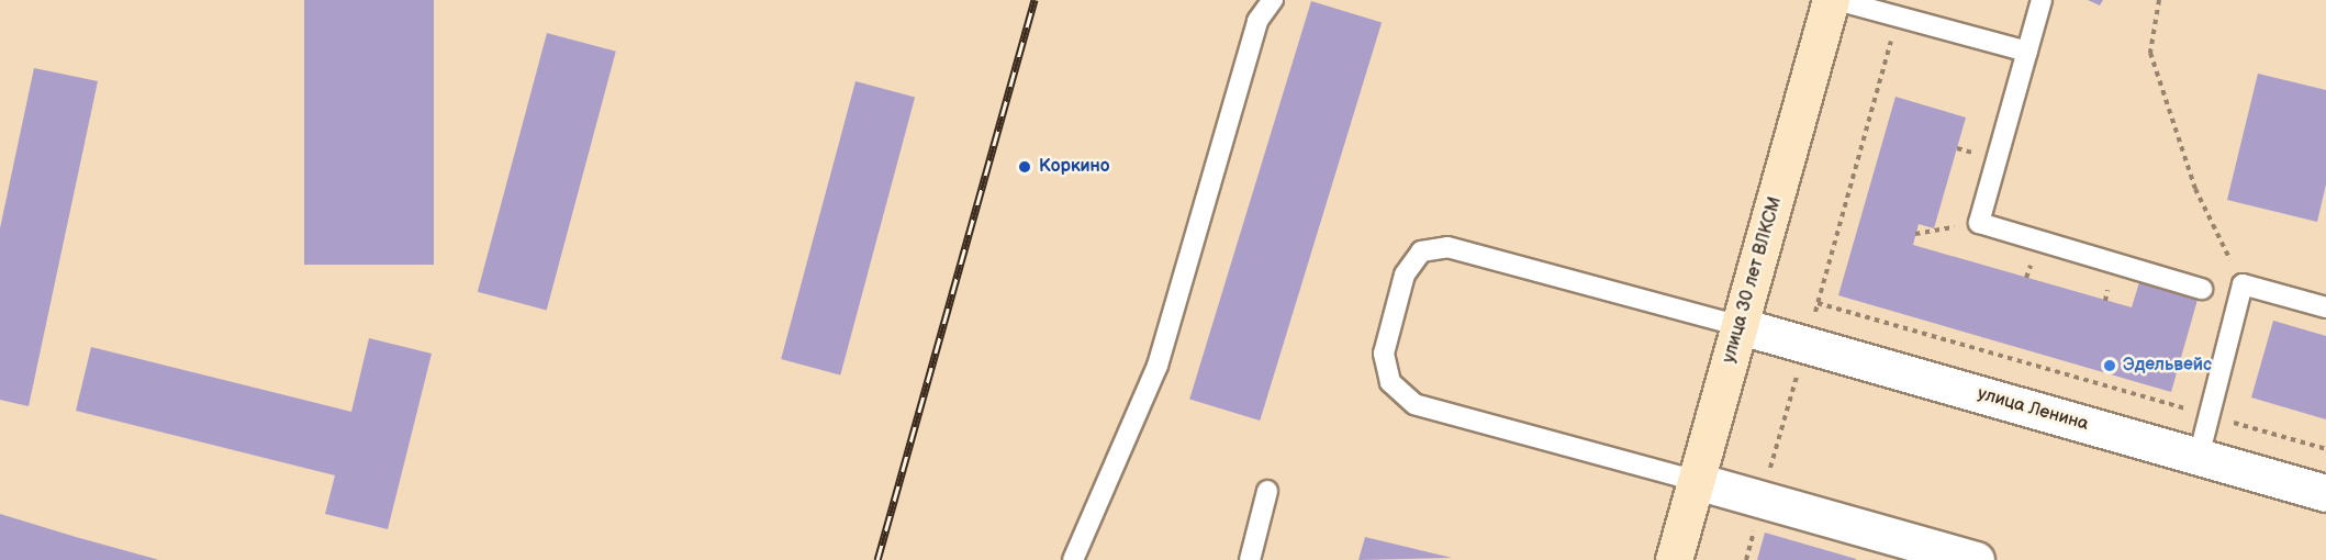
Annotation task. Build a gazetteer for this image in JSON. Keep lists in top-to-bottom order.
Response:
{
  "streets": {
    "main road": ["улица 30 лет ВЛКСМ"],
    "street": ["улица Ленина"]
  },
  "crossings": [
    ["улица 30 лет ВЛКСМ", "улица Ленина"]
  ],
  "places": ["Коркино", "Эдельвейс"]
}
